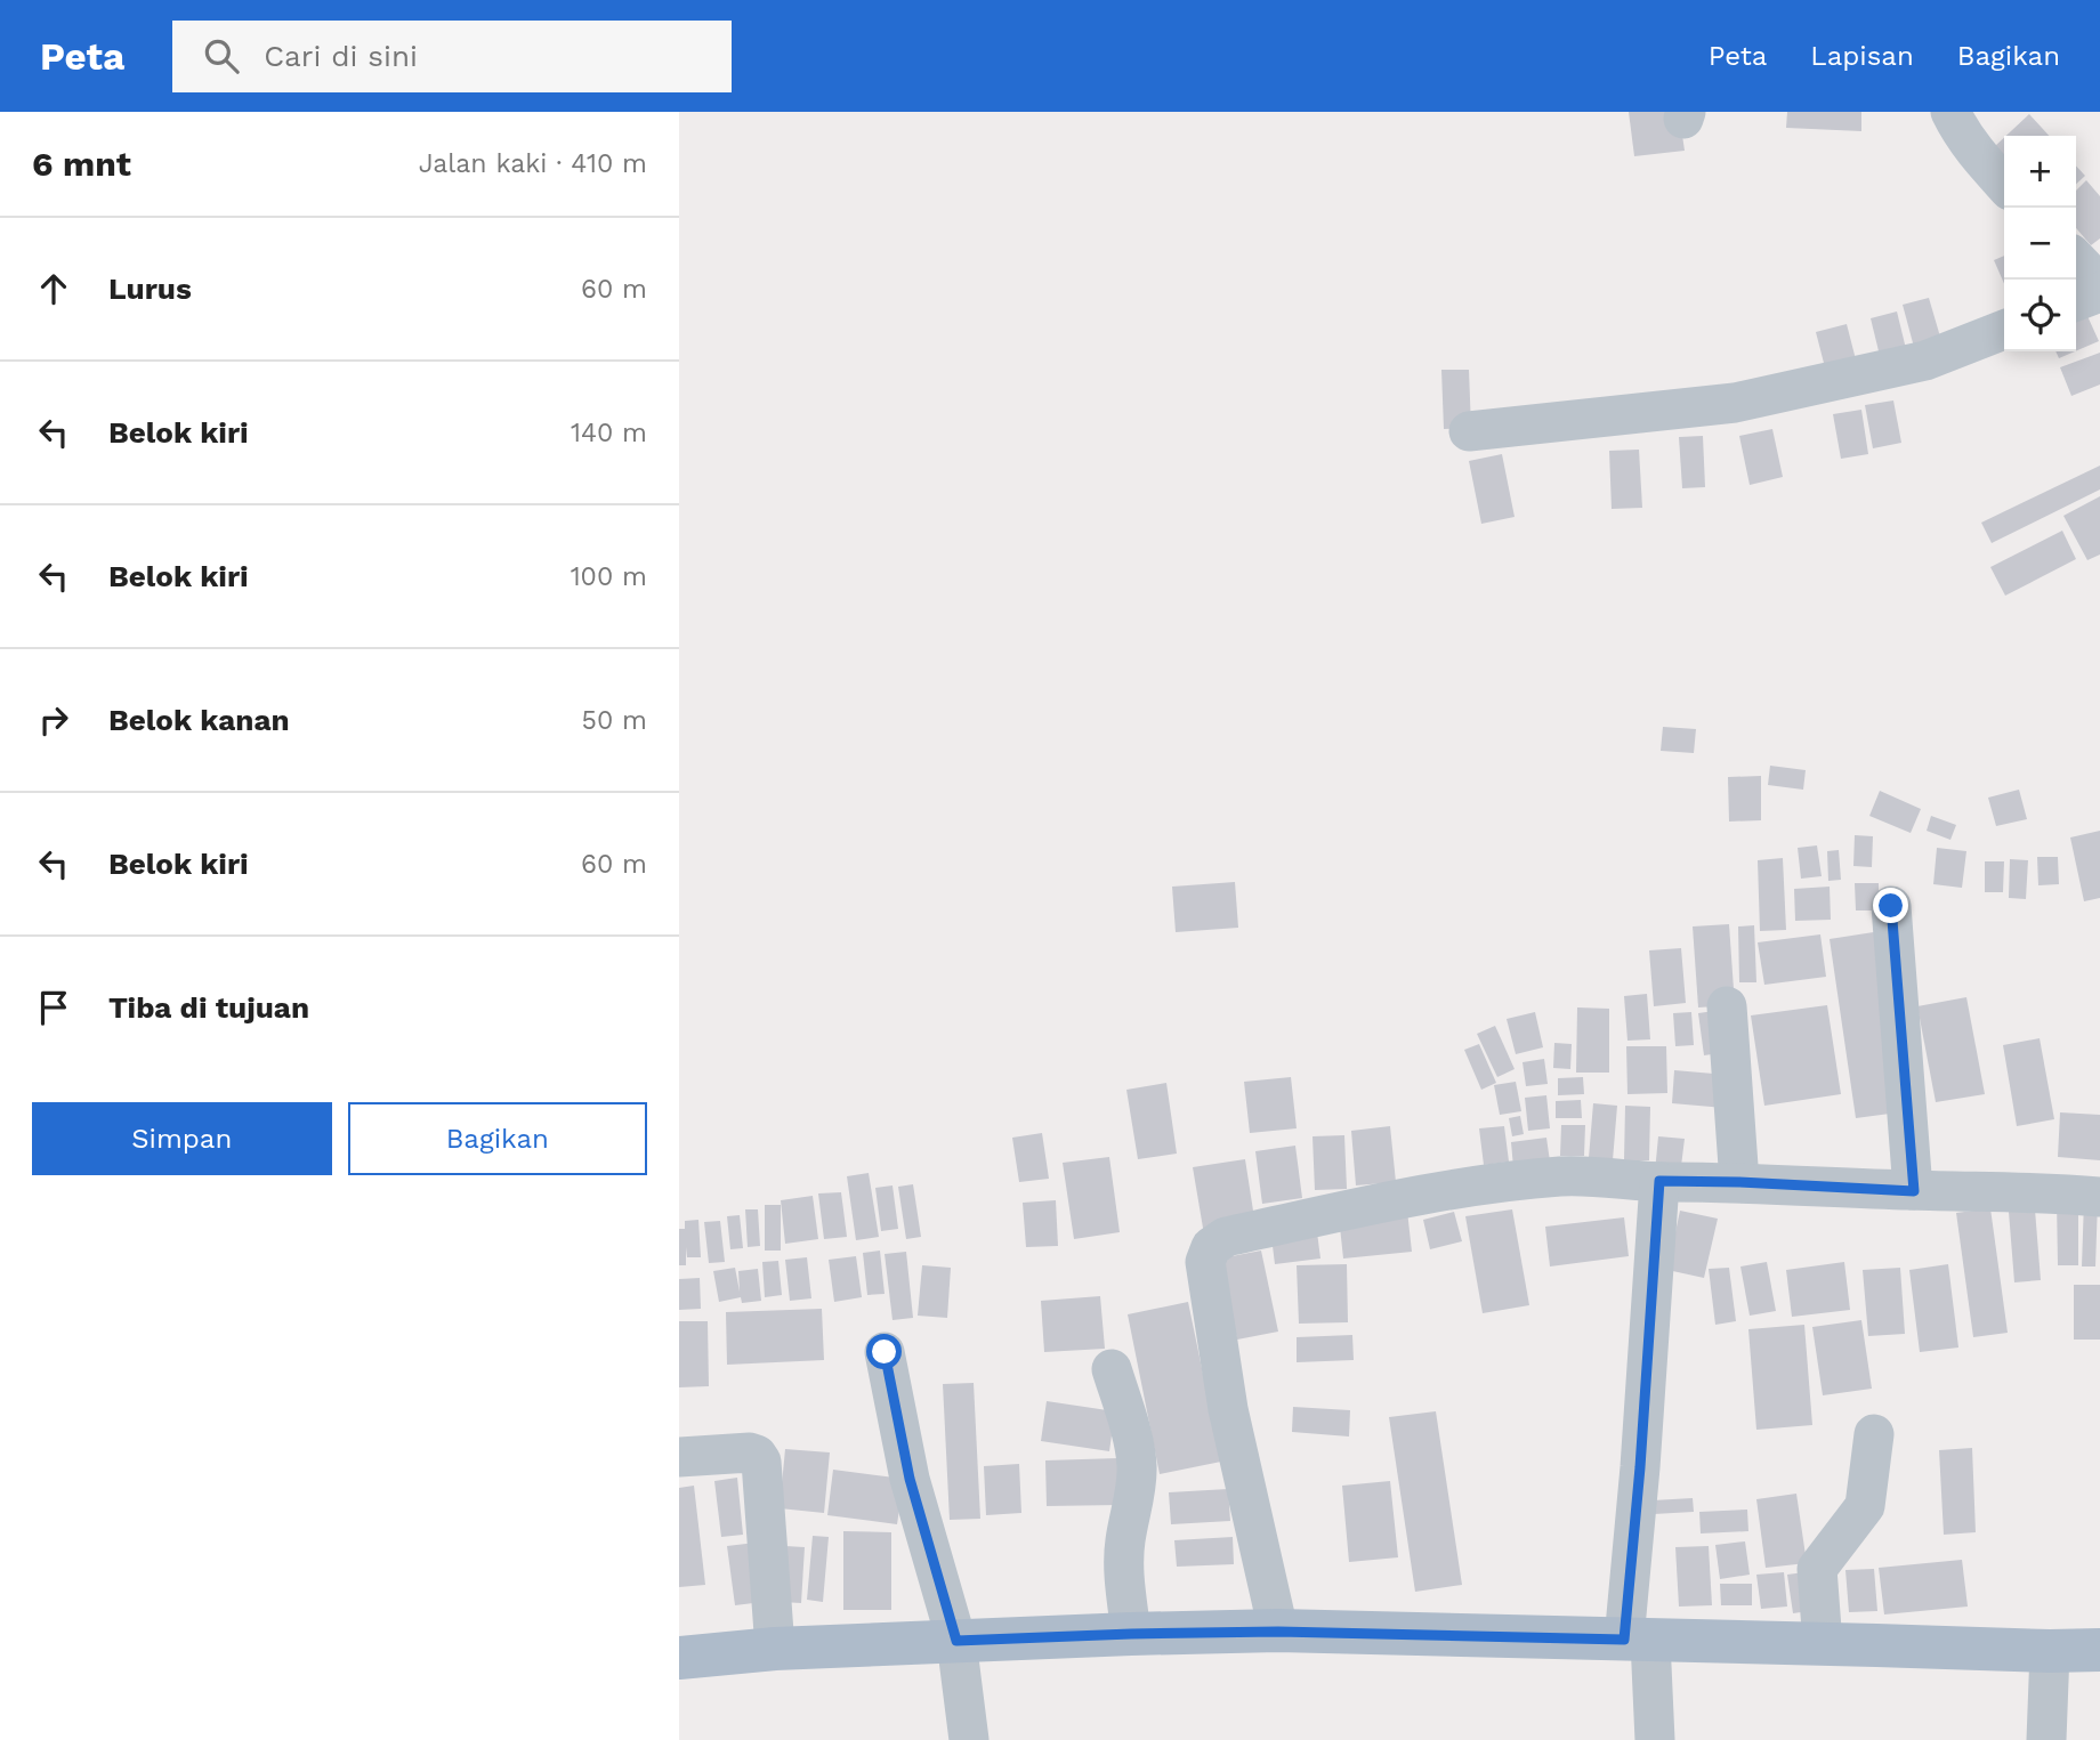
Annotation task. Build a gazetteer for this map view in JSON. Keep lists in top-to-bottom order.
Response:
{
  "page": {
    "header": "Peta",
    "search": "Cari di sini",
    "nav": ["Peta", "Lapisan", "Bagikan"],
    "heading": ["6 mnt", "Jalan kaki · 410 m"],
    "map_buttons": ["+", "−"],
    "list": [
      ["Lurus", "60 m"],
      ["Belok kiri", "140 m"],
      ["Belok kiri", "100 m"],
      ["Belok kanan", "50 m"],
      ["Belok kiri", "60 m"],
      "Tiba di tujuan"
    ],
    "buttons": ["Simpan", "Bagikan"]
  }
}
